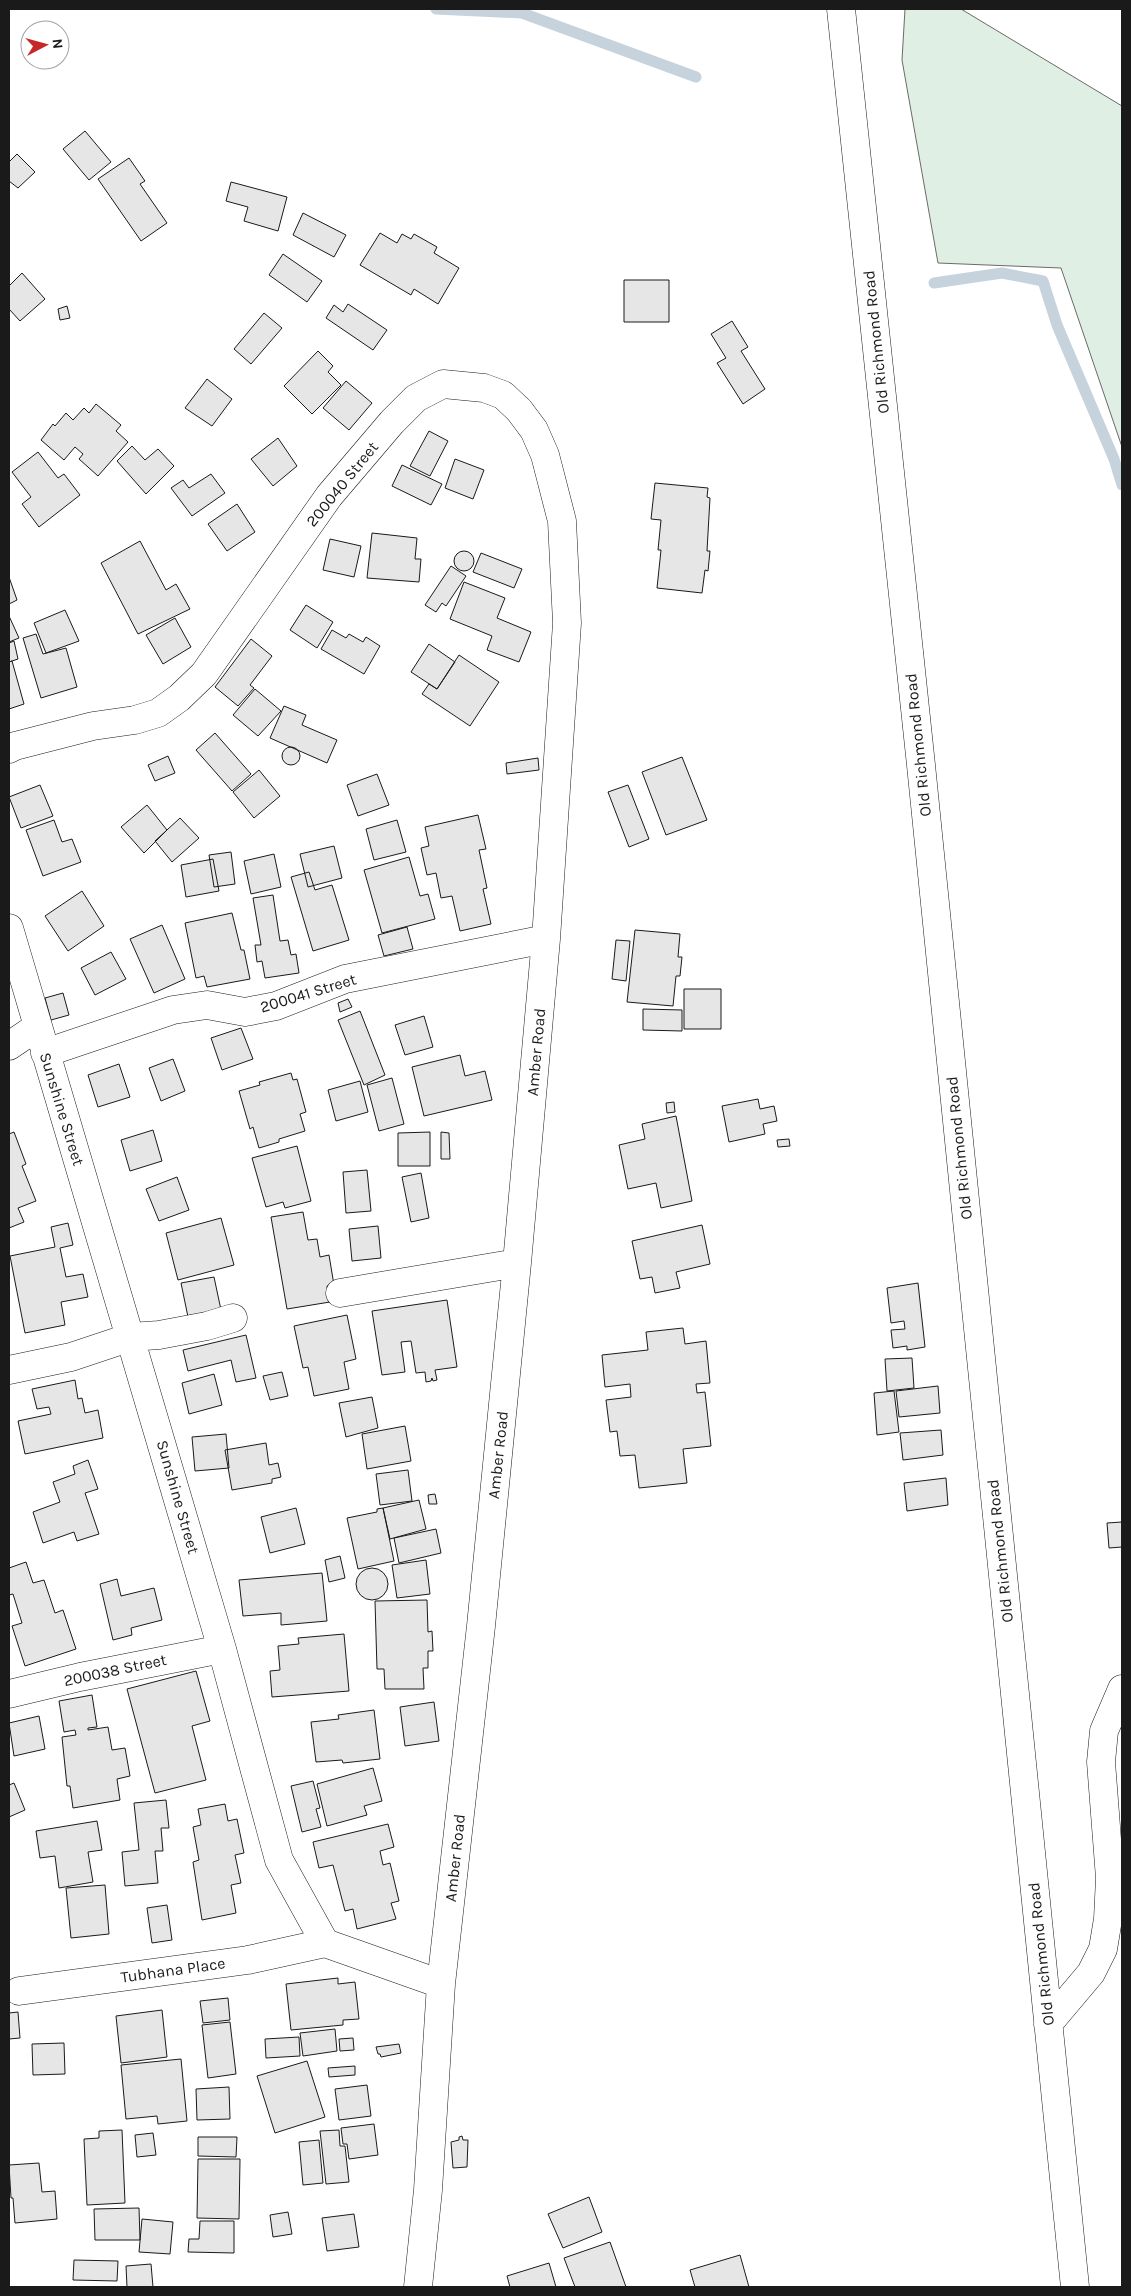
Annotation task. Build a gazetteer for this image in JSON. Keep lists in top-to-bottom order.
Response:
{
  "streets": {
    "street": [
      "Old Richmond Road",
      "200040 Street",
      "200041 Street",
      "Amber Road",
      "Sunshine Street",
      "200038 Street",
      "Tubhana Place"
    ]
  },
  "crossings": [
    ["200040 Street", "Amber Road"],
    ["200041 Street", "Amber Road"],
    ["200041 Street", "Sunshine Street"],
    ["Sunshine Street", "200038 Street"],
    ["Sunshine Street", "Tubhana Place"]
  ],
  "north": "right"
}
